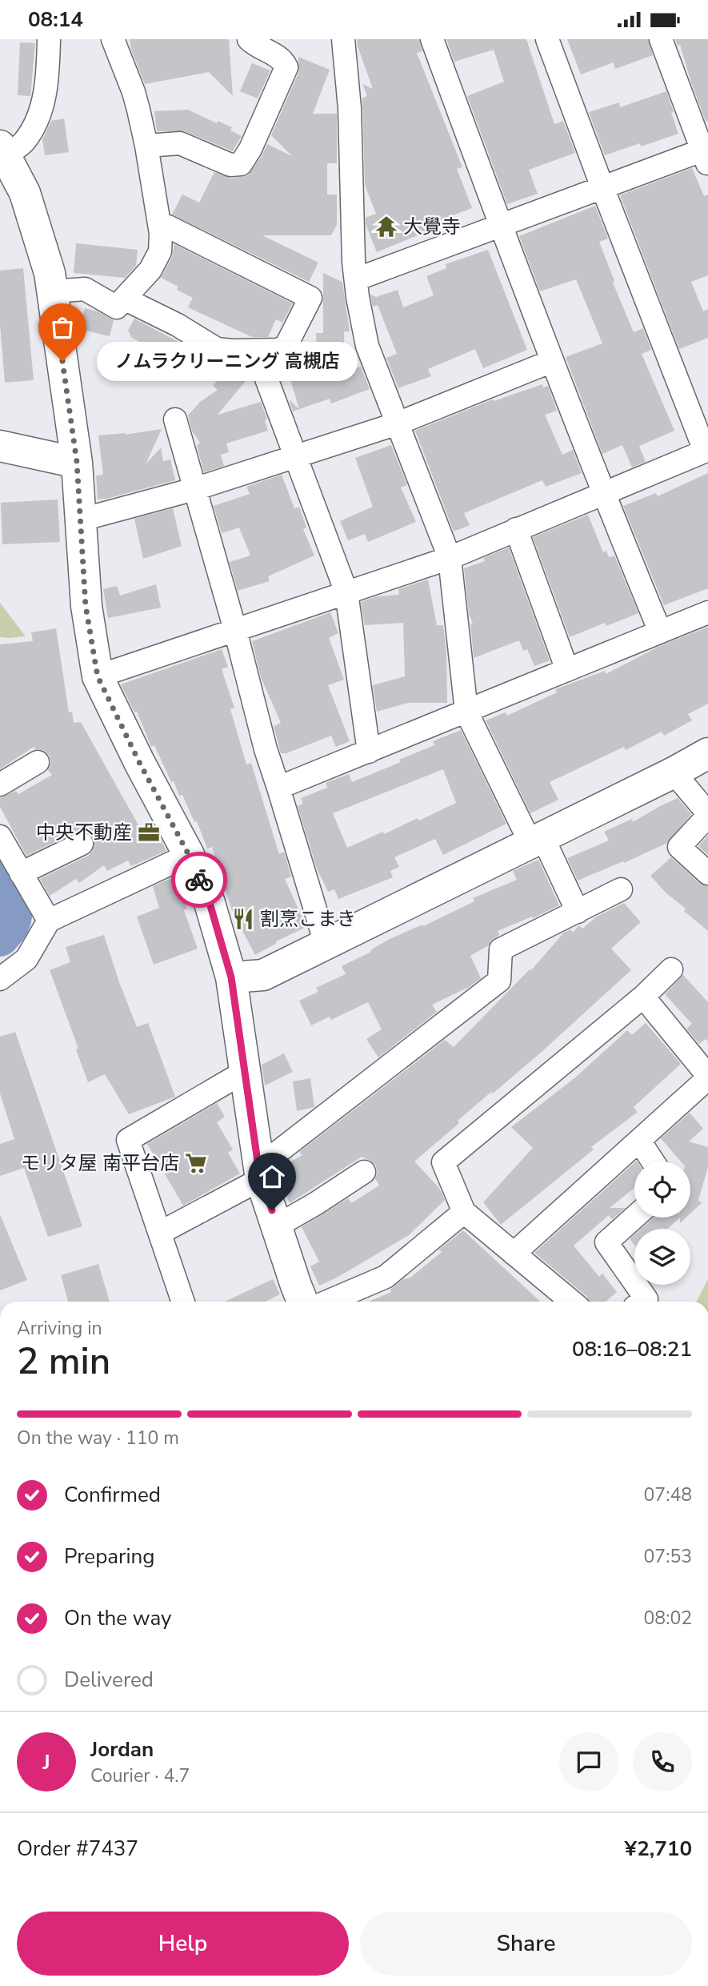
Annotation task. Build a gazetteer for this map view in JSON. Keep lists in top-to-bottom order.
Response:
{
  "places": {
    "temple": ["大覺寺"],
    "other": ["ノムラクリーニング 高槻店"],
    "office": ["中央不動産"],
    "restaurant": ["割烹こまき"],
    "supermarket": ["モリタ屋 南平台店"]
  },
  "page": {
    "status": "08:14",
    "bubble": "ノムラクリーニング 高槻店",
    "heading": ["2 min", "Arriving in", "08:16–08:21"],
    "panel": [
      "Jordan",
      "Courier · 4.7",
      "Order #7437",
      "¥2,710"
    ],
    "bar": "On the way · 110 m",
    "list": [
      ["Confirmed", "07:48"],
      ["Preparing", "07:53"],
      ["On the way", "08:02"],
      "Delivered"
    ],
    "round": "J",
    "buttons": ["Help", "Share"]
  }
}
